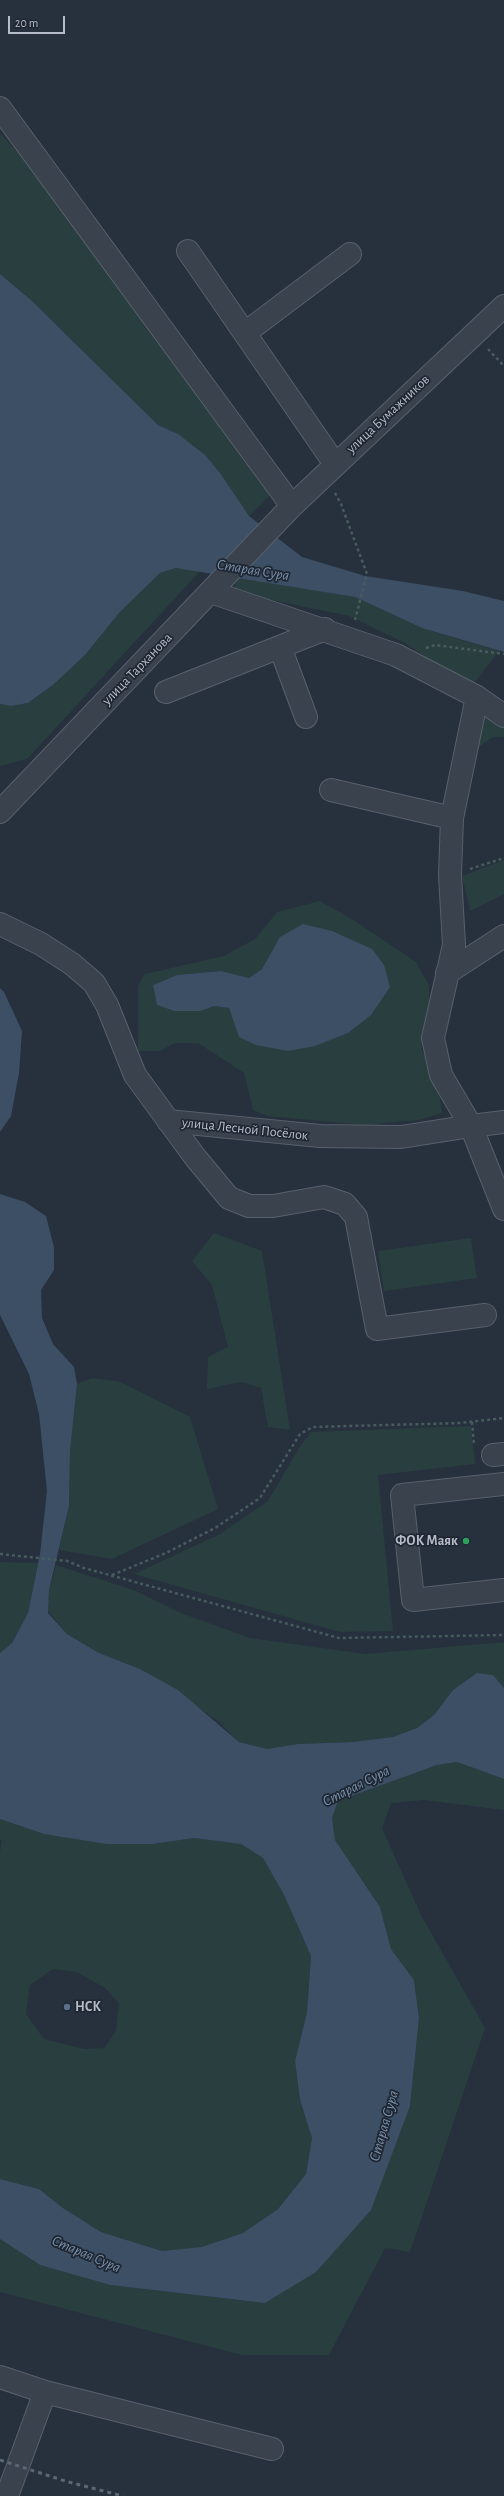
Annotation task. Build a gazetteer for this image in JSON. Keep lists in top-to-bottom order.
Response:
{
  "streets": {
    "street": ["улица Бумажников", "улица Тарханова", "улица Лесной Посёлок"]
  },
  "crossings": [
    ["улица Бумажников", "улица Тарханова"]
  ],
  "water": ["Старая Сура"],
  "places": ["ФОК Маяк", "НСК"],
  "scale_bar": "20 m"
}
